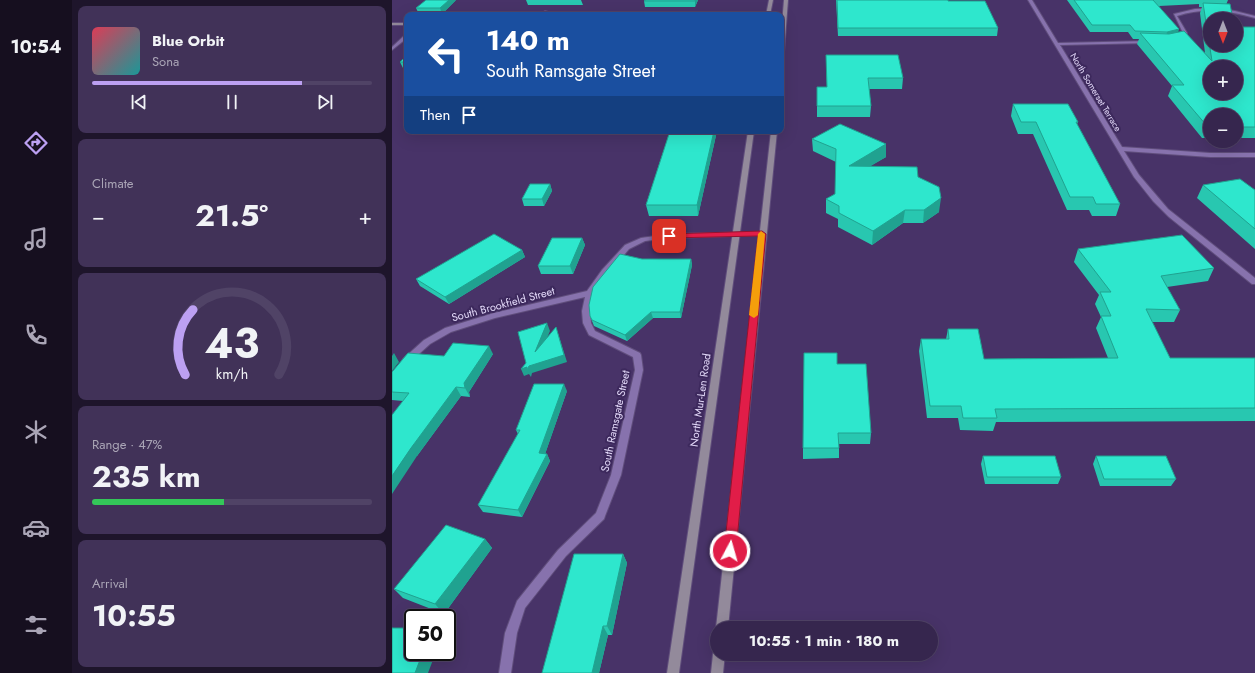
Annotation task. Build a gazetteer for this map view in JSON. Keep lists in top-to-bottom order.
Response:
{
  "streets": {
    "main road": ["North Mur-Len Road"],
    "street": ["North Somerset Terrace", "South Brookfield Street", "South Ramsgate Street"]
  },
  "crossings": [
    ["South Brookfield Street", "South Ramsgate Street"],
    ["North Mur-Len Road", "South Ramsgate Street"]
  ],
  "north": "bottom",
  "page": {
    "tabs": "10:54",
    "map_buttons": ["+", "−"],
    "turn": ["140 m", "South Ramsgate Street"],
    "song": ["Blue Orbit", "Sona"],
    "then": "Then",
    "tile": [
      "Climate",
      ["Range · 47%", "235 km"],
      ["Arrival", "10:55"]
    ],
    "heat": ["−", "21.5°", "+"],
    "limit": "50",
    "trip": "10:55 · 1 min · 180 m",
    "gauge": ["43", "km/h"]
  }
}
